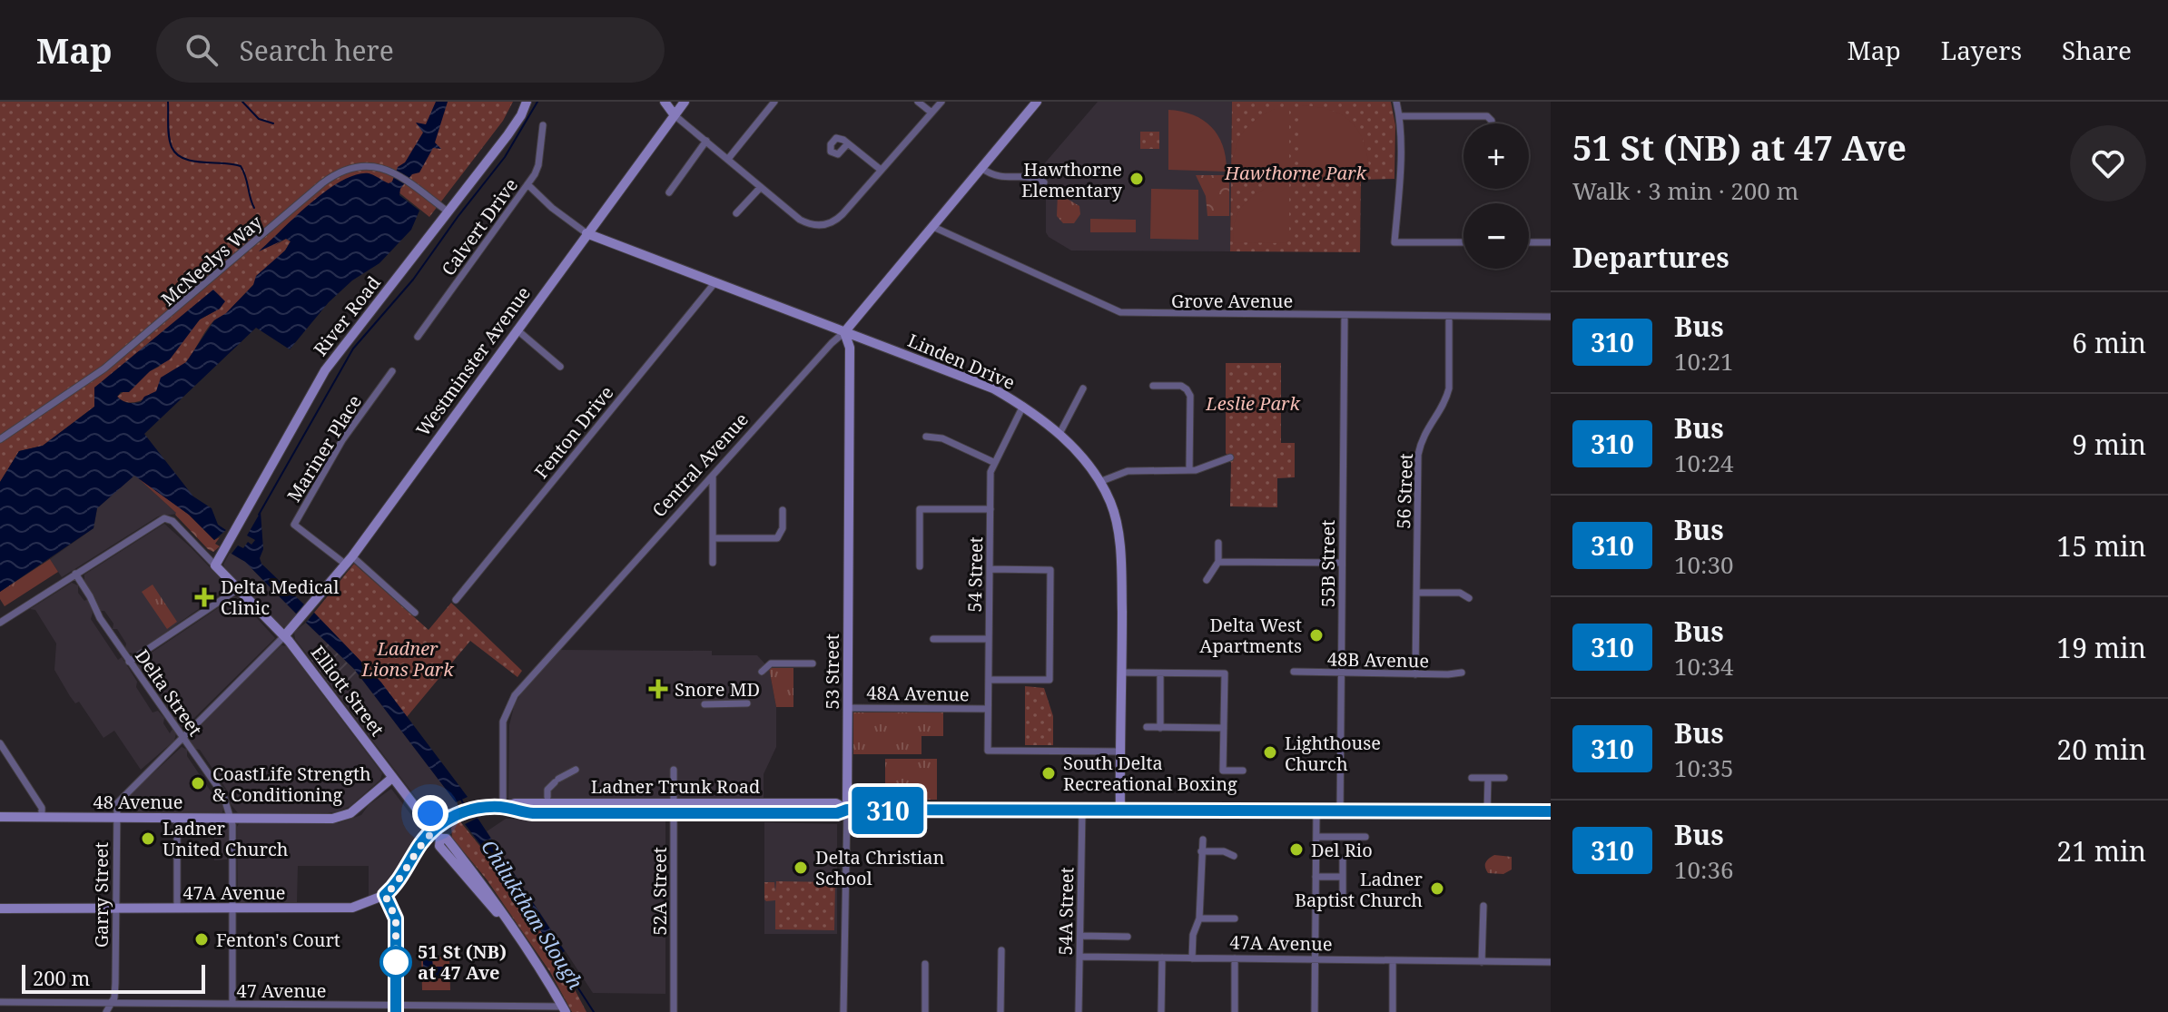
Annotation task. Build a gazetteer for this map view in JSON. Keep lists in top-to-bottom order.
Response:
{
  "streets": {
    "street": [
      "Calvert Drive",
      "McNeelys Way",
      "Grove Avenue",
      "River Road",
      "Westminster Avenue",
      "Linden Drive",
      "Fenton Drive",
      "Mariner Place",
      "Central Avenue",
      "56 Street",
      "55B Street",
      "54 Street",
      "48B Avenue",
      "53 Street",
      "Elliott Street",
      "Delta Street",
      "48A Avenue",
      "Ladner Trunk Road",
      "48 Avenue",
      "52A Street",
      "47A Avenue",
      "Garry Street",
      "54A Street",
      "47 Avenue"
    ]
  },
  "crossings": [
    ["Calvert Drive", "Linden Drive"],
    ["McNeelys Way", "River Road"],
    ["Grove Avenue", "Central Avenue"],
    ["Grove Avenue", "56 Street"],
    ["Grove Avenue", "55B Street"],
    ["River Road", "Elliott Street"],
    ["Westminster Avenue", "Linden Drive"],
    ["Westminster Avenue", "Mariner Place"],
    ["Westminster Avenue", "Elliott Street"],
    ["Linden Drive", "Fenton Drive"],
    ["Linden Drive", "Central Avenue"],
    ["Linden Drive", "54 Street"],
    ["Linden Drive", "53 Street"],
    ["Linden Drive", "Ladner Trunk Road"],
    ["Central Avenue", "53 Street"],
    ["Central Avenue", "Ladner Trunk Road"],
    ["56 Street", "48B Avenue"],
    ["55B Street", "48B Avenue"],
    ["55B Street", "Ladner Trunk Road"],
    ["54 Street", "48A Avenue"],
    ["53 Street", "48A Avenue"],
    ["53 Street", "Ladner Trunk Road"],
    ["Elliott Street", "Delta Street"],
    ["Elliott Street", "Ladner Trunk Road"],
    ["Elliott Street", "48 Avenue"],
    ["Elliott Street", "47 Avenue"],
    ["Delta Street", "48 Avenue"],
    ["Delta Street", "47A Avenue"],
    ["Delta Street", "47 Avenue"],
    ["Ladner Trunk Road", "52A Street"],
    ["Ladner Trunk Road", "54A Street"],
    ["48 Avenue", "Garry Street"],
    ["47A Avenue", "Garry Street"],
    ["47A Avenue", "54A Street"],
    ["Garry Street", "47 Avenue"]
  ],
  "water": ["Chilukthan Slough"],
  "parks": ["Hawthorne Park", "Leslie Park", "Ladner Lions Park"],
  "places": {
    "other": [
      "Hawthorne Elementary",
      "Delta West Apartments",
      "Lighthouse Church",
      "South Delta Recreational Boxing",
      "CoastLife Strength & Conditioning",
      "Ladner United Church",
      "Del Rio",
      "Delta Christian School",
      "Ladner Baptist Church",
      "Fenton's Court",
      "51 St (NB) at 47 Ave"
    ],
    "health": ["Delta Medical Clinic", "Snore MD"]
  },
  "lines": ["bus line 310"],
  "scale_bar": "200 m",
  "page": {
    "header": "Map",
    "search": "Search here",
    "nav": ["Map", "Layers", "Share"],
    "on_map": "310",
    "heading": [
      ["51 St (NB) at 47 Ave", "Walk · 3 min · 200 m"],
      "Departures"
    ],
    "map_buttons": ["+", "−"],
    "list": [
      {
        "mark": "310",
        "name": "Bus",
        "note": "10:21",
        "value": "6 min"
      },
      {
        "mark": "310",
        "name": "Bus",
        "note": "10:24",
        "value": "9 min"
      },
      {
        "mark": "310",
        "name": "Bus",
        "note": "10:30",
        "value": "15 min"
      },
      {
        "mark": "310",
        "name": "Bus",
        "note": "10:34",
        "value": "19 min"
      },
      {
        "mark": "310",
        "name": "Bus",
        "note": "10:35",
        "value": "20 min"
      },
      {
        "mark": "310",
        "name": "Bus",
        "note": "10:36",
        "value": "21 min"
      }
    ],
    "scale": "200 m"
  }
}
